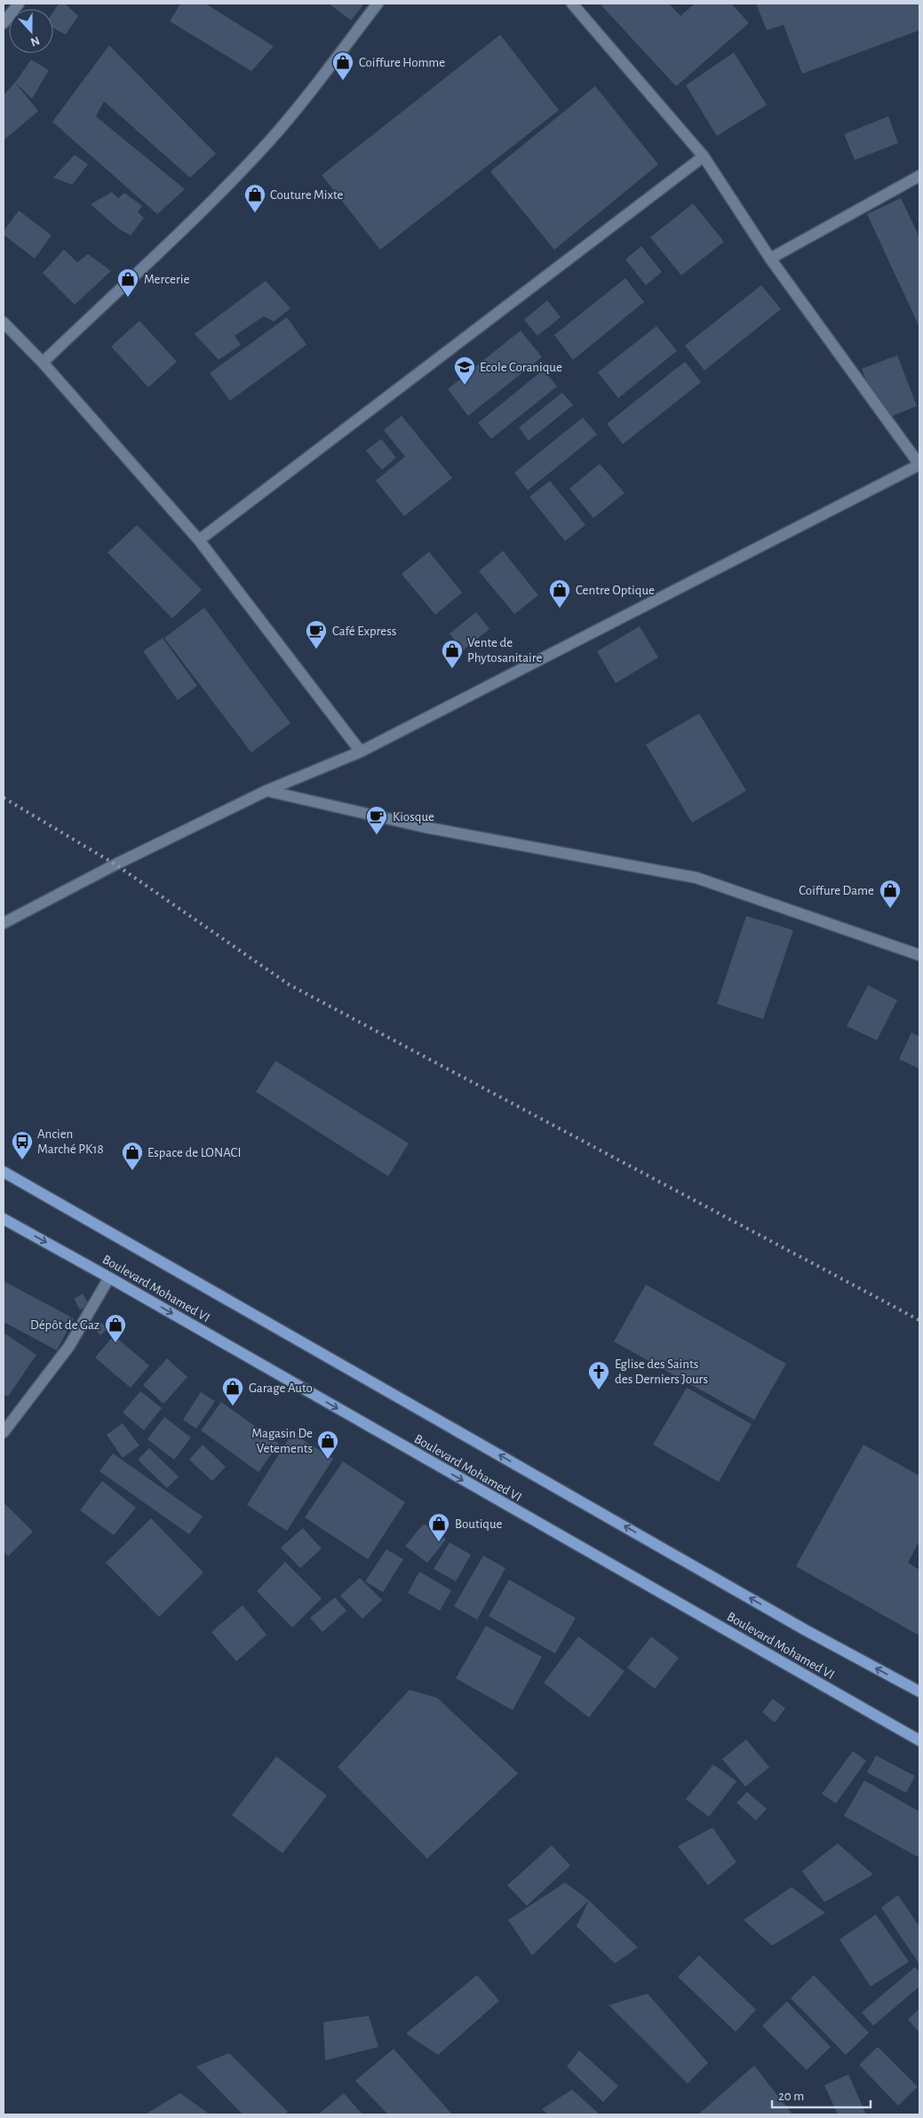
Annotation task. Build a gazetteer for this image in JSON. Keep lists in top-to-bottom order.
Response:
{
  "streets": {
    "main road": ["Boulevard Mohamed VI"]
  },
  "places": {
    "shop": [
      "Coiffure Homme",
      "Couture Mixte",
      "Mercerie",
      "Centre Optique",
      "Vente de Phytosanitaire",
      "Coiffure Dame",
      "Espace de LONACI",
      "Dépôt de Gaz",
      "Garage Auto",
      "Magasin De Vetements",
      "Boutique"
    ],
    "school or university": ["Ecole Coranique"],
    "cafe": ["Café Express", "Kiosque"],
    "bus stop": ["Ancien Marché PK18"],
    "church": ["Eglise des Saints des Derniers Jours"]
  },
  "scale_bar": "20 m",
  "north": "bottom"
}
